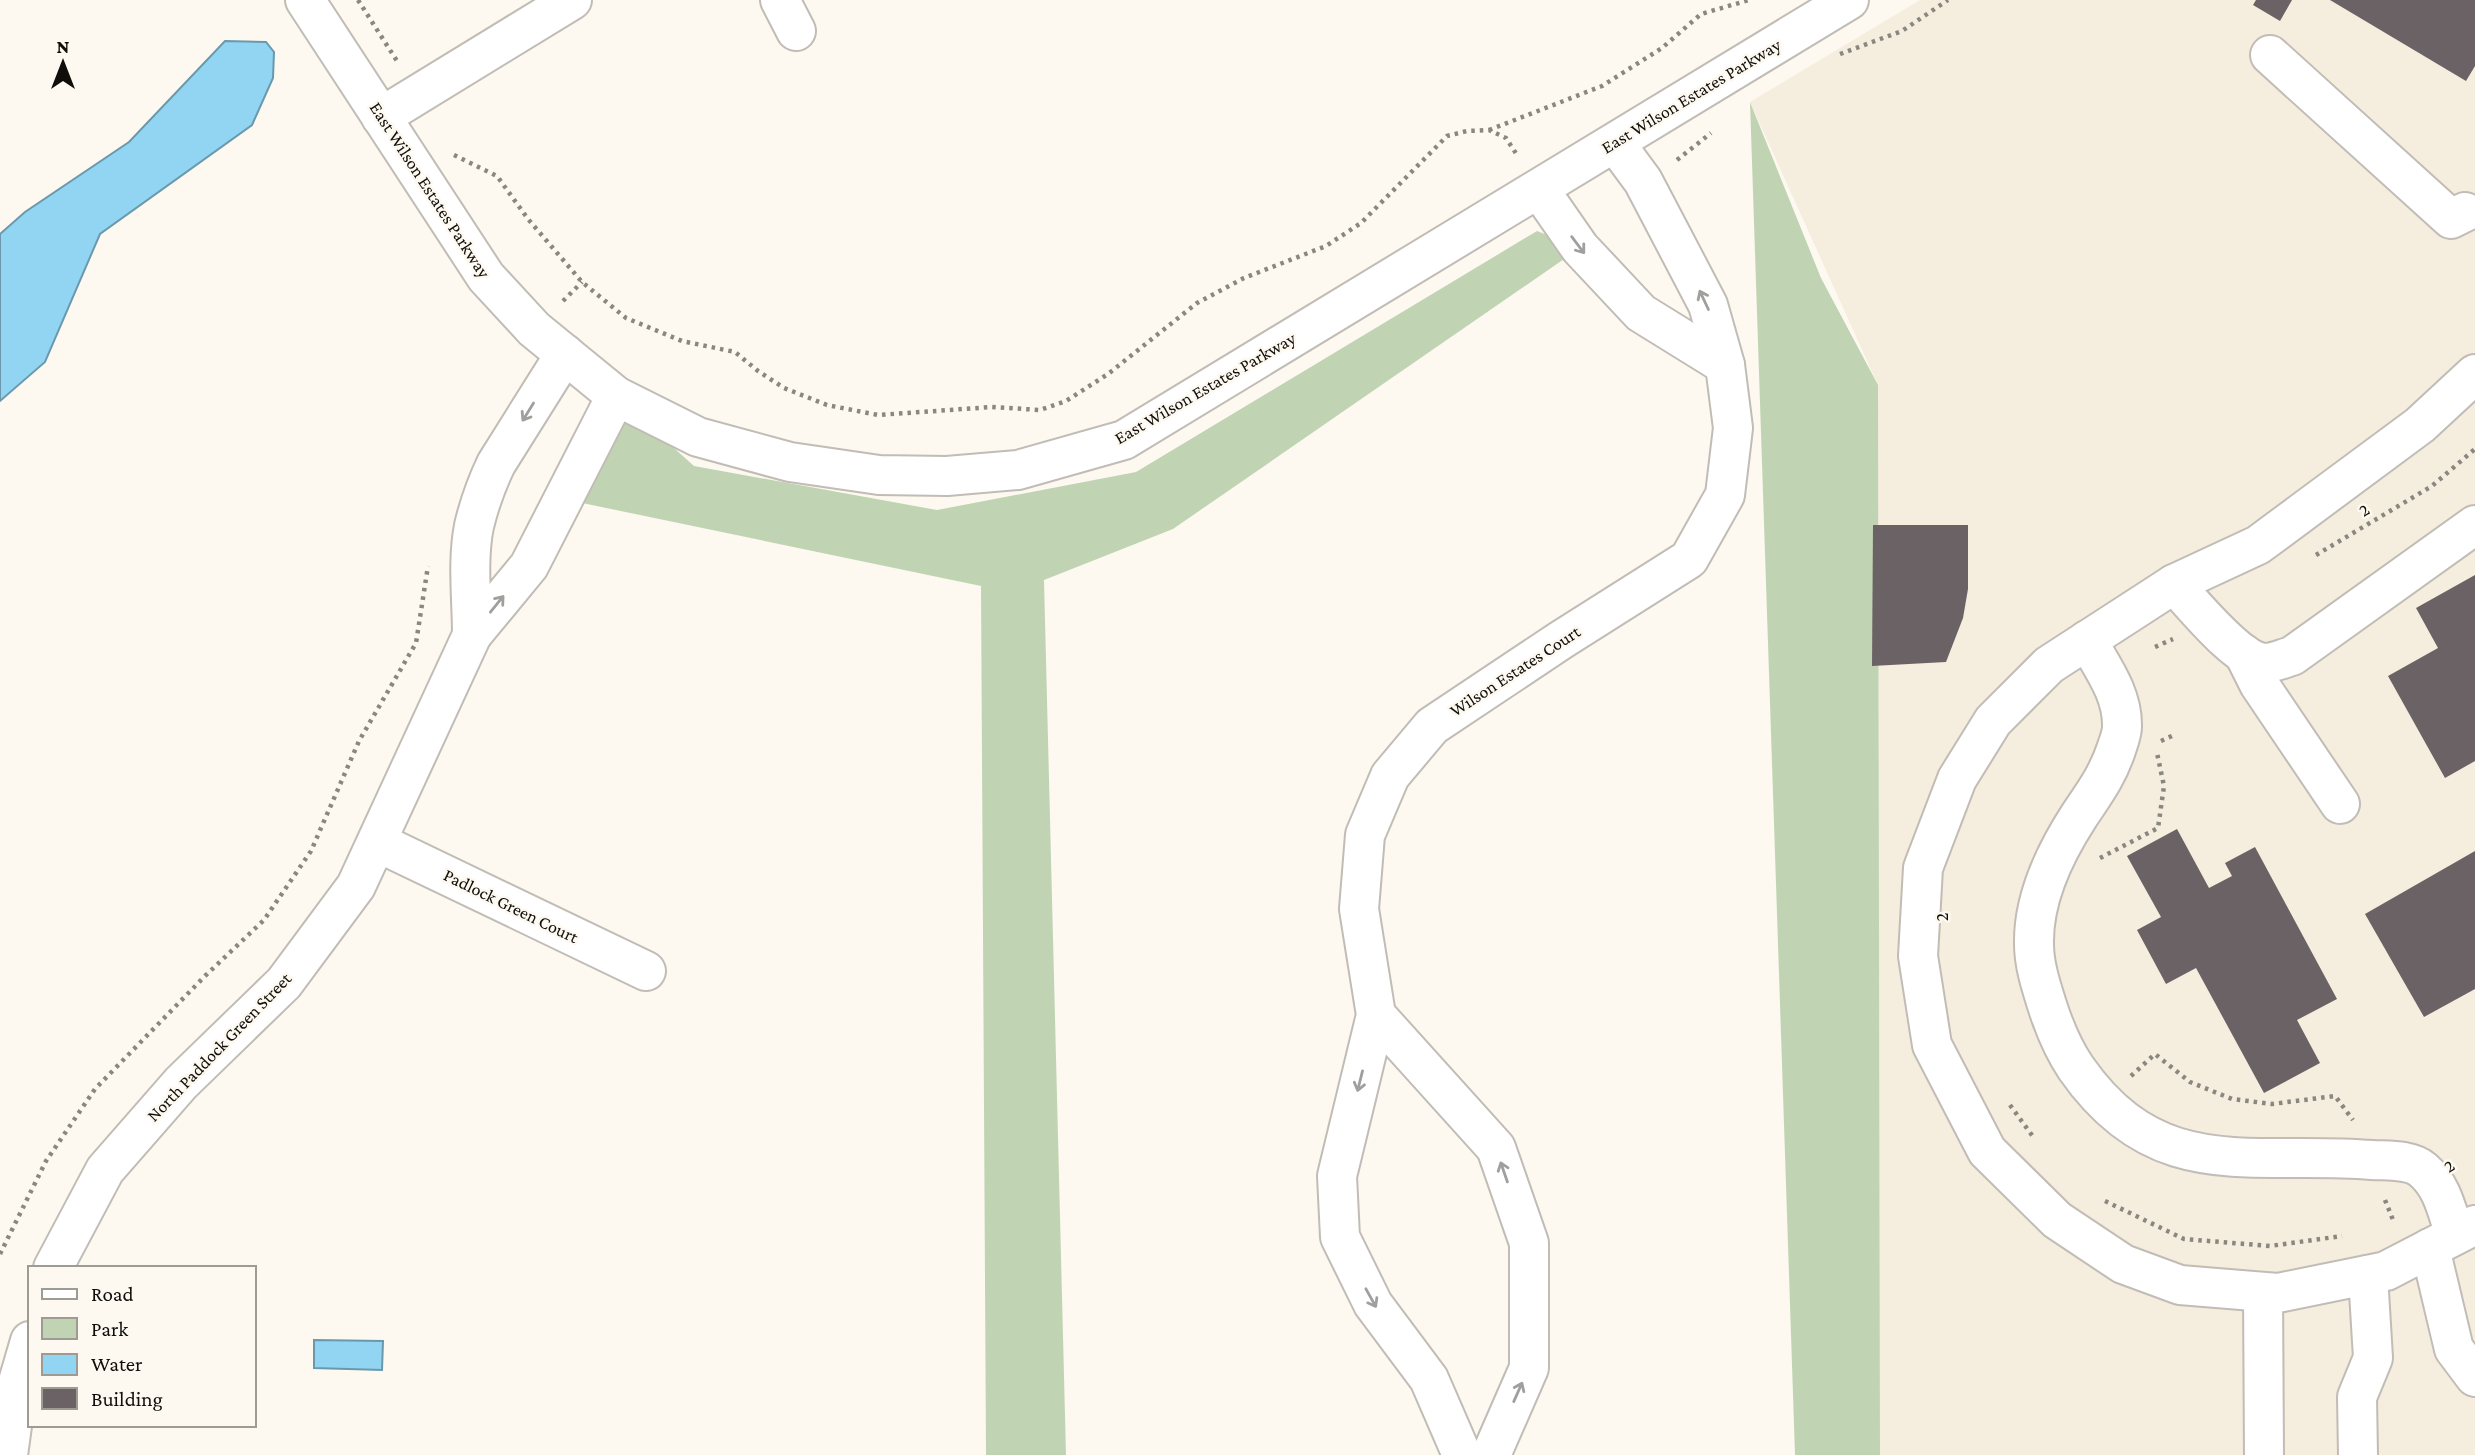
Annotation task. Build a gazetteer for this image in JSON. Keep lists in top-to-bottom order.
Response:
{
  "streets": {
    "street": [
      "East Wilson Estates Parkway",
      "Wilson Estates Court",
      "Padlock Green Court",
      "North Paddock Green Street"
    ],
    "path": ["2"]
  },
  "crossings": [
    ["East Wilson Estates Parkway", "Wilson Estates Court"],
    ["East Wilson Estates Parkway", "North Paddock Green Street"],
    ["Padlock Green Court", "North Paddock Green Street"]
  ],
  "legend": [
    "Road",
    "Park",
    "Water",
    "Building"
  ],
  "north": "top"
}
